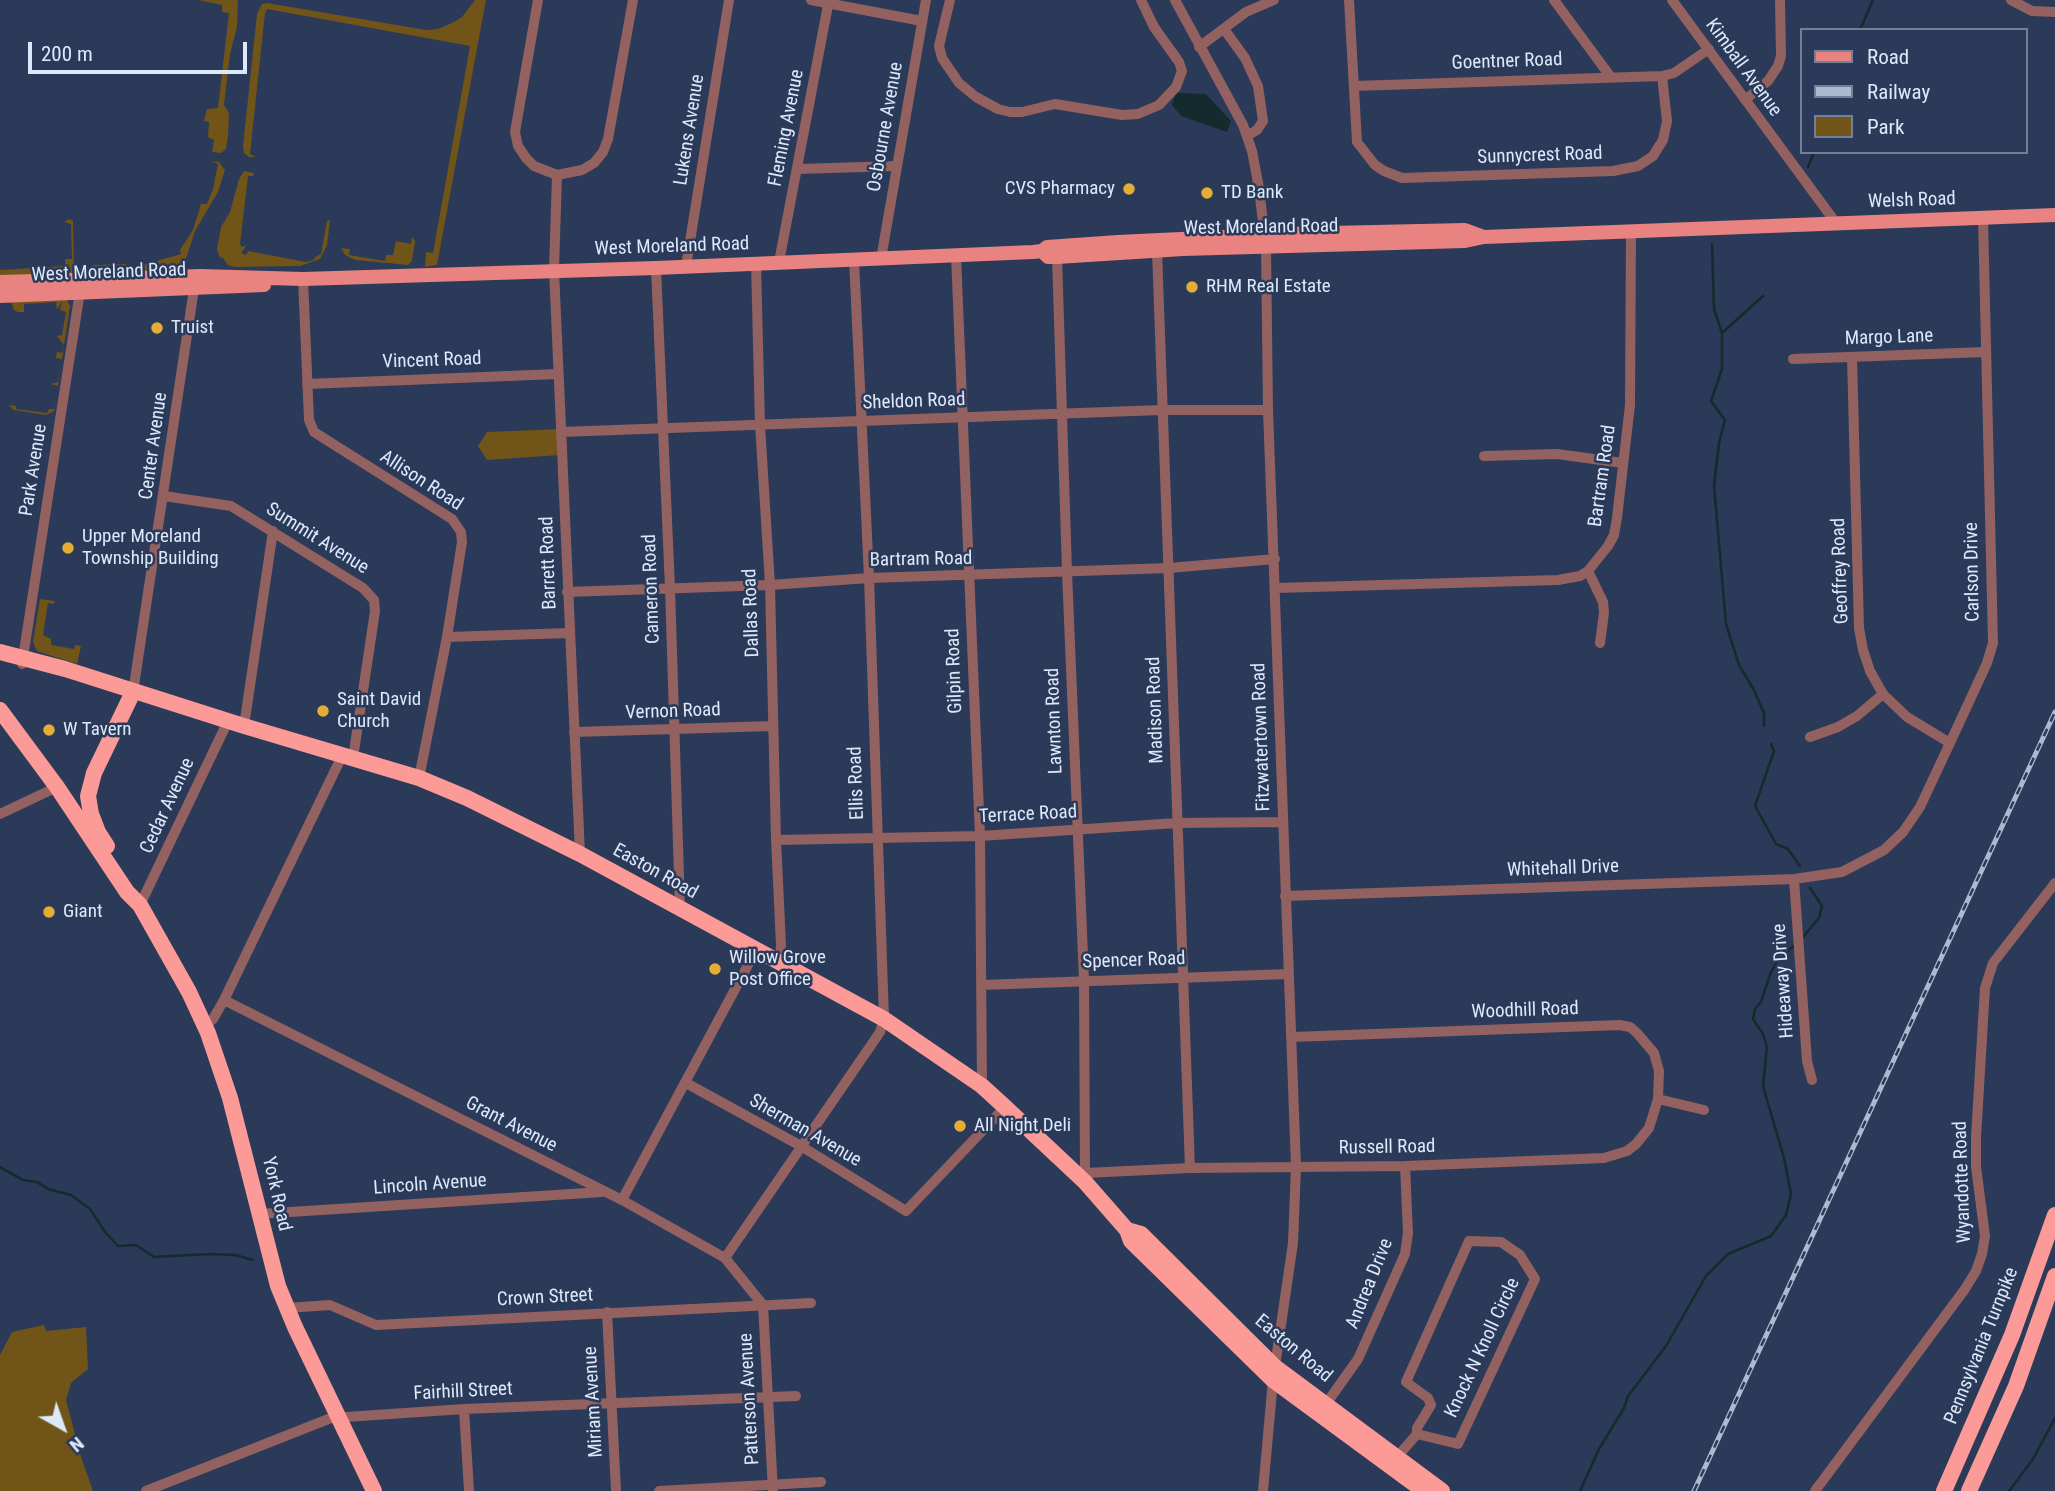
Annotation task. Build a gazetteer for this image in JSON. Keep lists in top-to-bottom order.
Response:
{
  "streets": {
    "highway": ["Easton Road", "York Road", "Pennsylvania Turnpike"],
    "main road": ["Welsh Road", "West Moreland Road"],
    "street": [
      "Goentner Road",
      "Kimball Avenue",
      "Osbourne Avenue",
      "Fleming Avenue",
      "Lukens Avenue",
      "Sunnycrest Road",
      "Margo Lane",
      "Vincent Road",
      "Sheldon Road",
      "Center Avenue",
      "Park Avenue",
      "Bartram Road",
      "Allison Road",
      "Summit Avenue",
      "Barrett Road",
      "Geoffrey Road",
      "Carlson Drive",
      "Cameron Road",
      "Dallas Road",
      "Gilpin Road",
      "Madison Road",
      "Vernon Road",
      "Lawnton Road",
      "Fitzwatertown Road",
      "Ellis Road",
      "Cedar Avenue",
      "Terrace Road",
      "Whitehall Drive",
      "Spencer Road",
      "Hideaway Drive",
      "Woodhill Road",
      "Grant Avenue",
      "Sherman Avenue",
      "Russell Road",
      "Wyandotte Road",
      "Lincoln Avenue",
      "Andrea Drive",
      "Crown Street",
      "Knock N Knoll Circle",
      "Fairhill Street",
      "Patterson Avenue",
      "Miriam Avenue"
    ]
  },
  "crossings": [
    ["Goentner Road", "Sunnycrest Road"],
    ["Kimball Avenue", "Welsh Road"],
    ["Osbourne Avenue", "West Moreland Road"],
    ["Fleming Avenue", "West Moreland Road"],
    ["Lukens Avenue", "West Moreland Road"],
    ["Welsh Road", "West Moreland Road"],
    ["Welsh Road", "Carlson Drive"],
    ["West Moreland Road", "Center Avenue"],
    ["West Moreland Road", "Park Avenue"],
    ["West Moreland Road", "Bartram Road"],
    ["West Moreland Road", "Allison Road"],
    ["West Moreland Road", "Barrett Road"],
    ["West Moreland Road", "Cameron Road"],
    ["West Moreland Road", "Dallas Road"],
    ["West Moreland Road", "Gilpin Road"],
    ["West Moreland Road", "Madison Road"],
    ["West Moreland Road", "Lawnton Road"],
    ["West Moreland Road", "Fitzwatertown Road"],
    ["West Moreland Road", "Ellis Road"],
    ["Margo Lane", "Geoffrey Road"],
    ["Margo Lane", "Carlson Drive"],
    ["Vincent Road", "Allison Road"],
    ["Vincent Road", "Barrett Road"],
    ["Sheldon Road", "Barrett Road"],
    ["Sheldon Road", "Cameron Road"],
    ["Sheldon Road", "Dallas Road"],
    ["Sheldon Road", "Gilpin Road"],
    ["Sheldon Road", "Madison Road"],
    ["Sheldon Road", "Lawnton Road"],
    ["Sheldon Road", "Fitzwatertown Road"],
    ["Sheldon Road", "Ellis Road"],
    ["Center Avenue", "Summit Avenue"],
    ["Center Avenue", "Easton Road"],
    ["Center Avenue", "York Road"],
    ["Park Avenue", "Easton Road"],
    ["Bartram Road", "Barrett Road"],
    ["Bartram Road", "Cameron Road"],
    ["Bartram Road", "Dallas Road"],
    ["Bartram Road", "Gilpin Road"],
    ["Bartram Road", "Madison Road"],
    ["Bartram Road", "Lawnton Road"],
    ["Bartram Road", "Fitzwatertown Road"],
    ["Bartram Road", "Ellis Road"],
    ["Allison Road", "Easton Road"],
    ["Summit Avenue", "Cedar Avenue"],
    ["Summit Avenue", "Easton Road"],
    ["Summit Avenue", "Grant Avenue"],
    ["Summit Avenue", "York Road"],
    ["Barrett Road", "Vernon Road"],
    ["Barrett Road", "Easton Road"],
    ["Geoffrey Road", "Carlson Drive"],
    ["Carlson Drive", "Whitehall Drive"],
    ["Cameron Road", "Vernon Road"],
    ["Cameron Road", "Easton Road"],
    ["Dallas Road", "Vernon Road"],
    ["Dallas Road", "Terrace Road"],
    ["Dallas Road", "Easton Road"],
    ["Gilpin Road", "Terrace Road"],
    ["Gilpin Road", "Easton Road"],
    ["Gilpin Road", "Spencer Road"],
    ["Madison Road", "Terrace Road"],
    ["Madison Road", "Spencer Road"],
    ["Madison Road", "Russell Road"],
    ["Lawnton Road", "Terrace Road"],
    ["Lawnton Road", "Easton Road"],
    ["Lawnton Road", "Spencer Road"],
    ["Lawnton Road", "Russell Road"],
    ["Fitzwatertown Road", "Terrace Road"],
    ["Fitzwatertown Road", "Whitehall Drive"],
    ["Fitzwatertown Road", "Easton Road"],
    ["Fitzwatertown Road", "Spencer Road"],
    ["Fitzwatertown Road", "Woodhill Road"],
    ["Fitzwatertown Road", "Russell Road"],
    ["Ellis Road", "Terrace Road"],
    ["Ellis Road", "Easton Road"],
    ["Cedar Avenue", "Easton Road"],
    ["Cedar Avenue", "York Road"],
    ["Whitehall Drive", "Hideaway Drive"],
    ["Easton Road", "Sherman Avenue"],
    ["Easton Road", "Russell Road"],
    ["Easton Road", "York Road"],
    ["Easton Road", "Andrea Drive"],
    ["Easton Road", "Knock N Knoll Circle"],
    ["Woodhill Road", "Russell Road"],
    ["Grant Avenue", "Lincoln Avenue"],
    ["Grant Avenue", "Crown Street"],
    ["Grant Avenue", "Patterson Avenue"],
    ["Russell Road", "Andrea Drive"],
    ["Lincoln Avenue", "York Road"],
    ["York Road", "Crown Street"],
    ["York Road", "Fairhill Street"],
    ["Crown Street", "Patterson Avenue"],
    ["Crown Street", "Miriam Avenue"],
    ["Fairhill Street", "Patterson Avenue"],
    ["Fairhill Street", "Miriam Avenue"]
  ],
  "places": [
    "CVS Pharmacy",
    "TD Bank",
    "RHM Real Estate",
    "Truist",
    "Upper Moreland Township Building",
    "Saint David Church",
    "W Tavern",
    "Giant",
    "Willow Grove Post Office",
    "All Night Deli"
  ],
  "legend": ["Road", "Railway", "Park"],
  "scale_bar": "200 m",
  "north": "bottom right"
}
